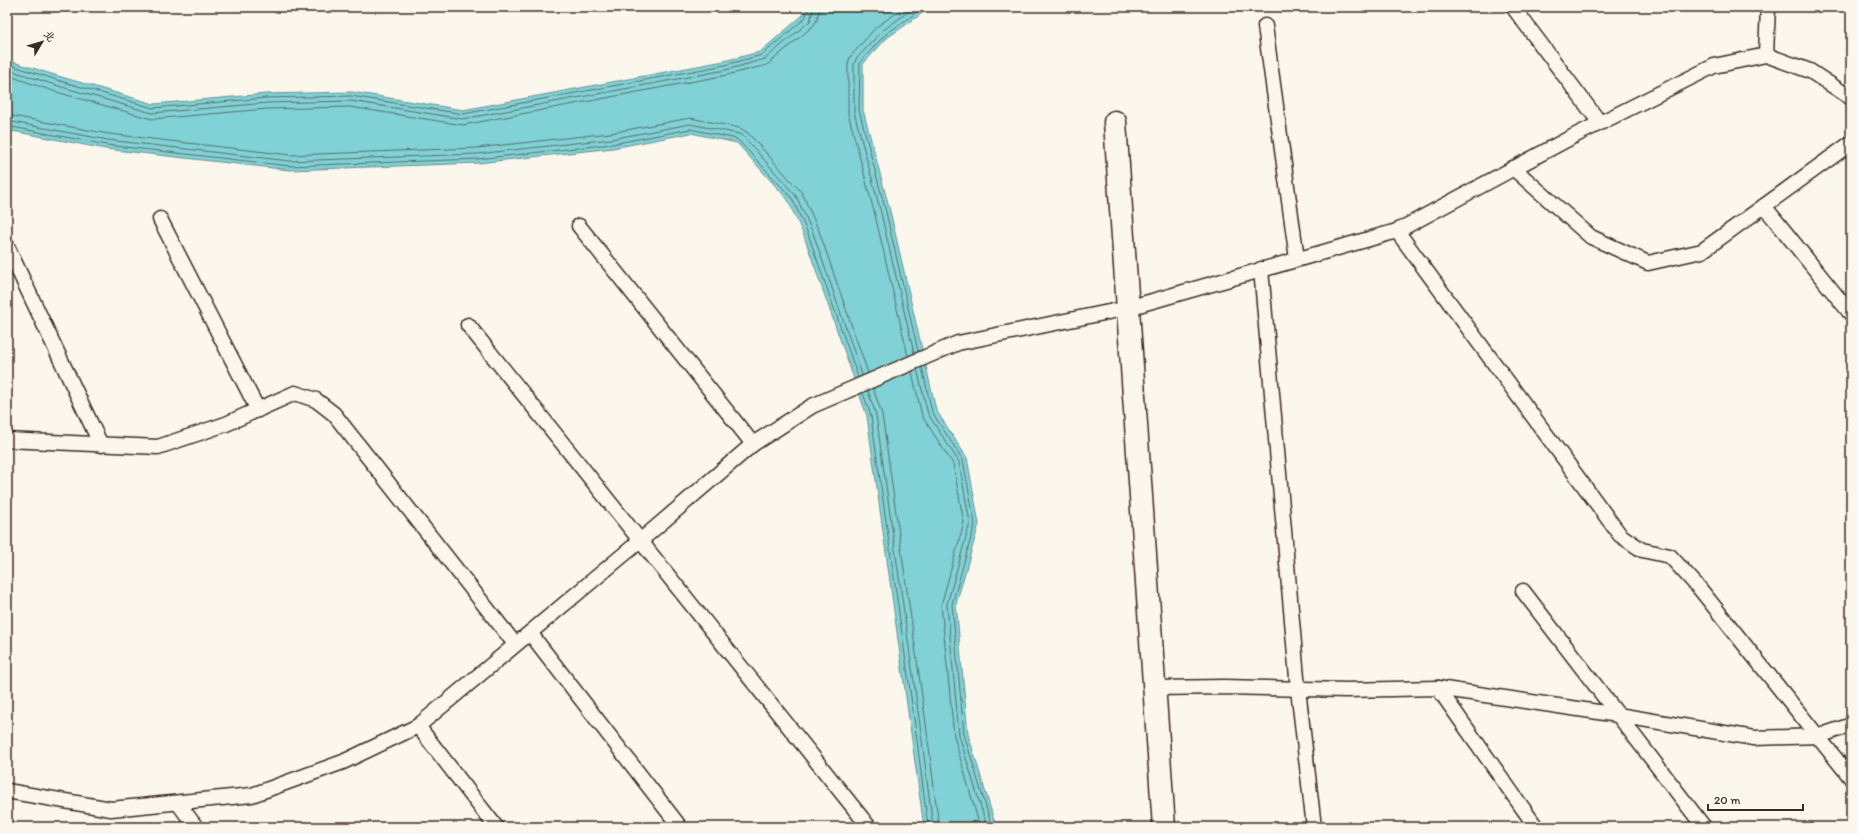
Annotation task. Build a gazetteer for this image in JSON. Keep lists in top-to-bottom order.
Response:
{
  "scale_bar": "20 m",
  "north": "top right"
}
